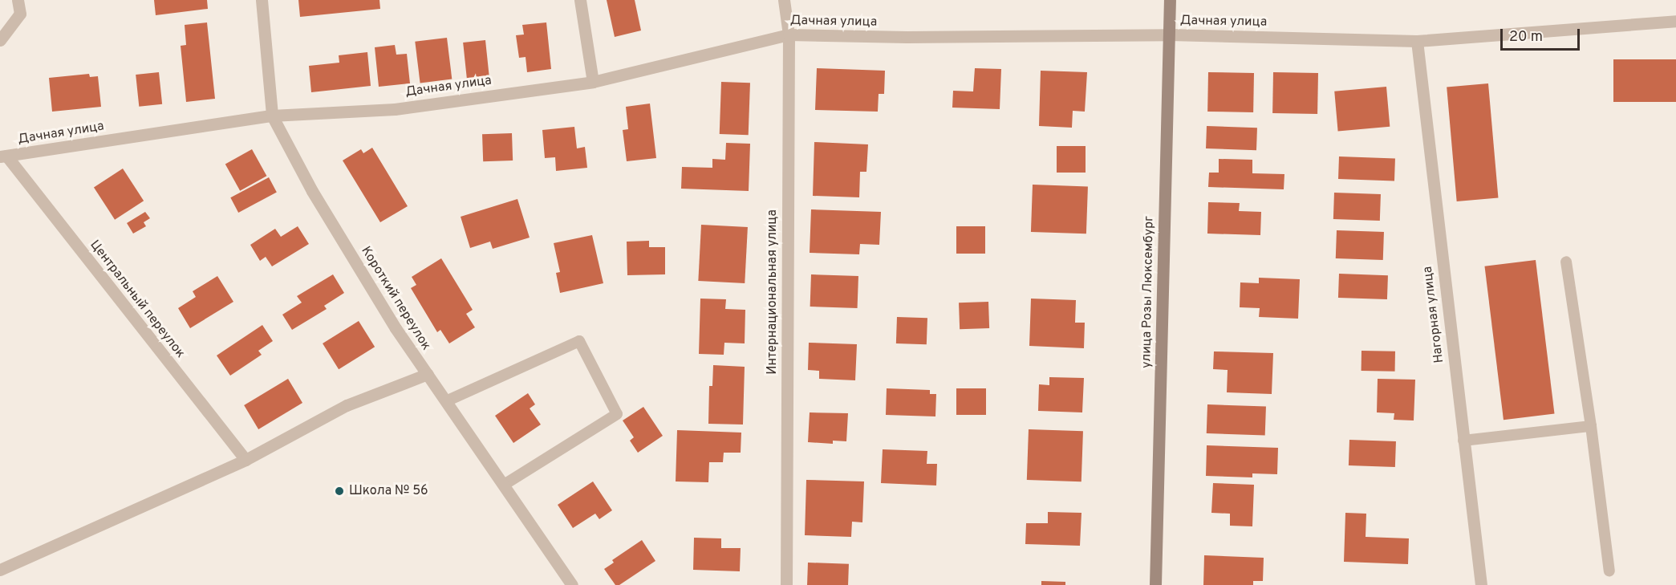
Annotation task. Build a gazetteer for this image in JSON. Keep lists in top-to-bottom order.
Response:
{
  "streets": {
    "street": [
      "Дачная улица",
      "Интернациональная улица",
      "улица Розы Люксембург",
      "Короткий переулок",
      "Центральный переулок",
      "Нагорная улица"
    ]
  },
  "crossings": [
    ["Дачная улица", "Интернациональная улица"],
    ["Дачная улица", "улица Розы Люксембург"],
    ["Дачная улица", "Короткий переулок"],
    ["Дачная улица", "Центральный переулок"],
    ["Дачная улица", "Нагорная улица"]
  ],
  "places": ["Школа № 56"],
  "scale_bar": "20 m"
}
